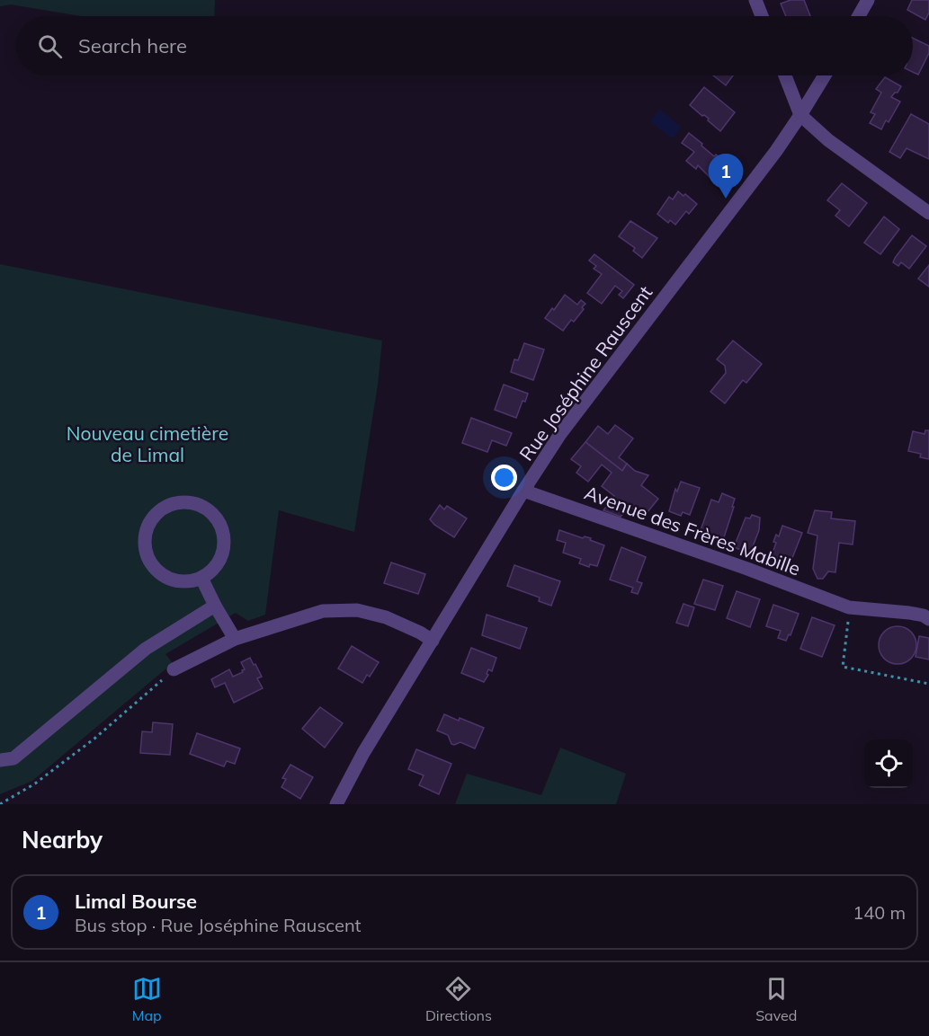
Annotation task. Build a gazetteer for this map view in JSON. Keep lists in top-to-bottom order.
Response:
{
  "streets": {
    "street": ["Rue Joséphine Rauscent", "Avenue des Frères Mabille"]
  },
  "crossings": [
    ["Rue Joséphine Rauscent", "Avenue des Frères Mabille"]
  ],
  "parks": ["Nouveau cimetière de Limal"],
  "page": {
    "search": "Search here",
    "pins": "1",
    "heading": "Nearby",
    "list": [
      {
        "mark": "1",
        "name": "Limal Bourse",
        "note": "Bus stop · Rue Joséphine Rauscent",
        "value": "140 m"
      }
    ],
    "nav": ["Map", "Directions", "Saved"]
  }
}
